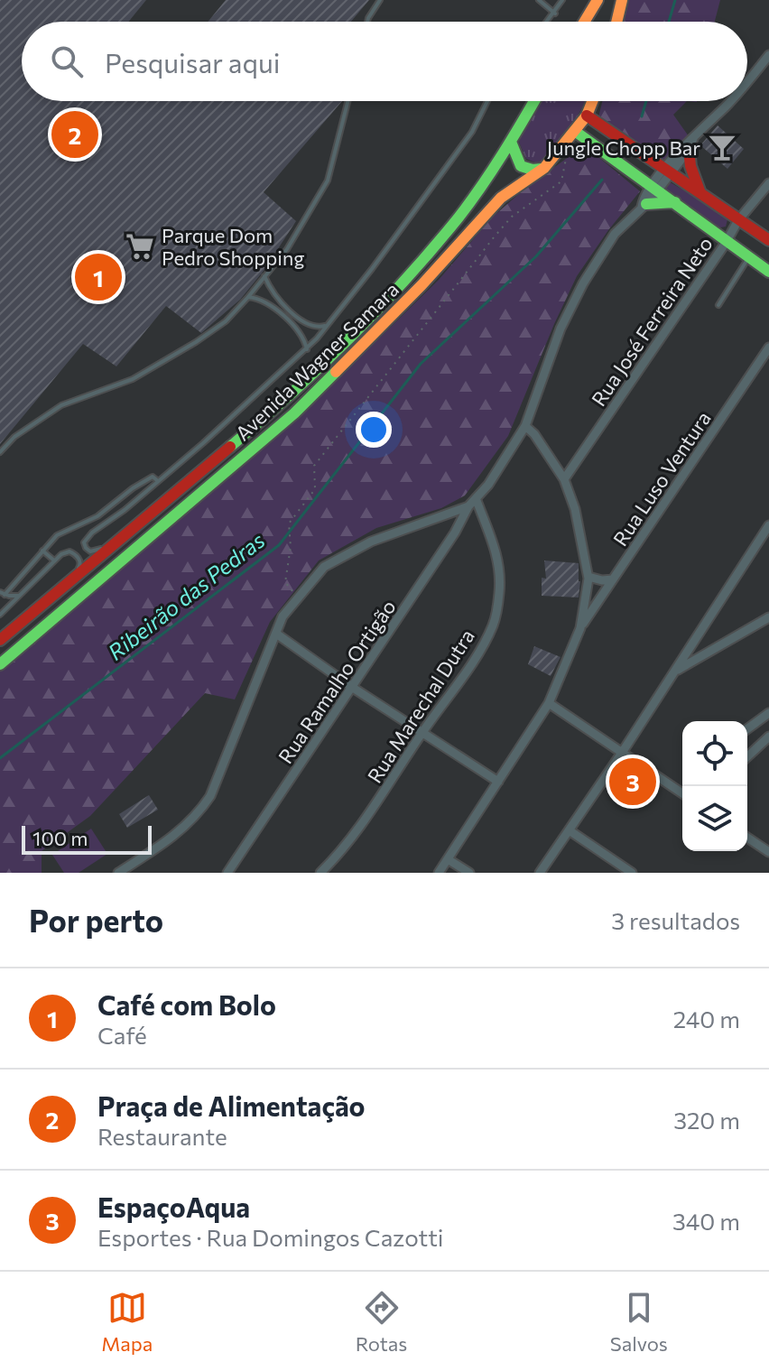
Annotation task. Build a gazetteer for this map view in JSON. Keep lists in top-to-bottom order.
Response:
{
  "streets": {
    "main road": ["Avenida Wagner Samara"],
    "street": [
      "Rua José Ferreira Neto",
      "Rua Luso Ventura",
      "Rua Ramalho Ortigão",
      "Rua Marechal Dutra"
    ]
  },
  "crossings": [
    ["Rua Ramalho Ortigão", "Rua Marechal Dutra"]
  ],
  "water": ["Ribeirão das Pedras"],
  "places": {
    "bar": ["Jungle Chopp Bar"],
    "supermarket": ["Parque Dom Pedro Shopping"]
  },
  "scale_bar": "100 m",
  "page": {
    "search": "Pesquisar aqui",
    "pins": ["2", "1", "3"],
    "scale": "100 m",
    "heading": ["Por perto", "3 resultados"],
    "list": [
      {
        "mark": "1",
        "name": "Café com Bolo",
        "note": "Café",
        "value": "240 m"
      },
      {
        "mark": "2",
        "name": "Praça de Alimentação",
        "note": "Restaurante",
        "value": "320 m"
      },
      {
        "mark": "3",
        "name": "EspaçoAqua",
        "note": "Esportes · Rua Domingos Cazotti",
        "value": "340 m"
      }
    ],
    "nav": ["Mapa", "Rotas", "Salvos"]
  }
}
